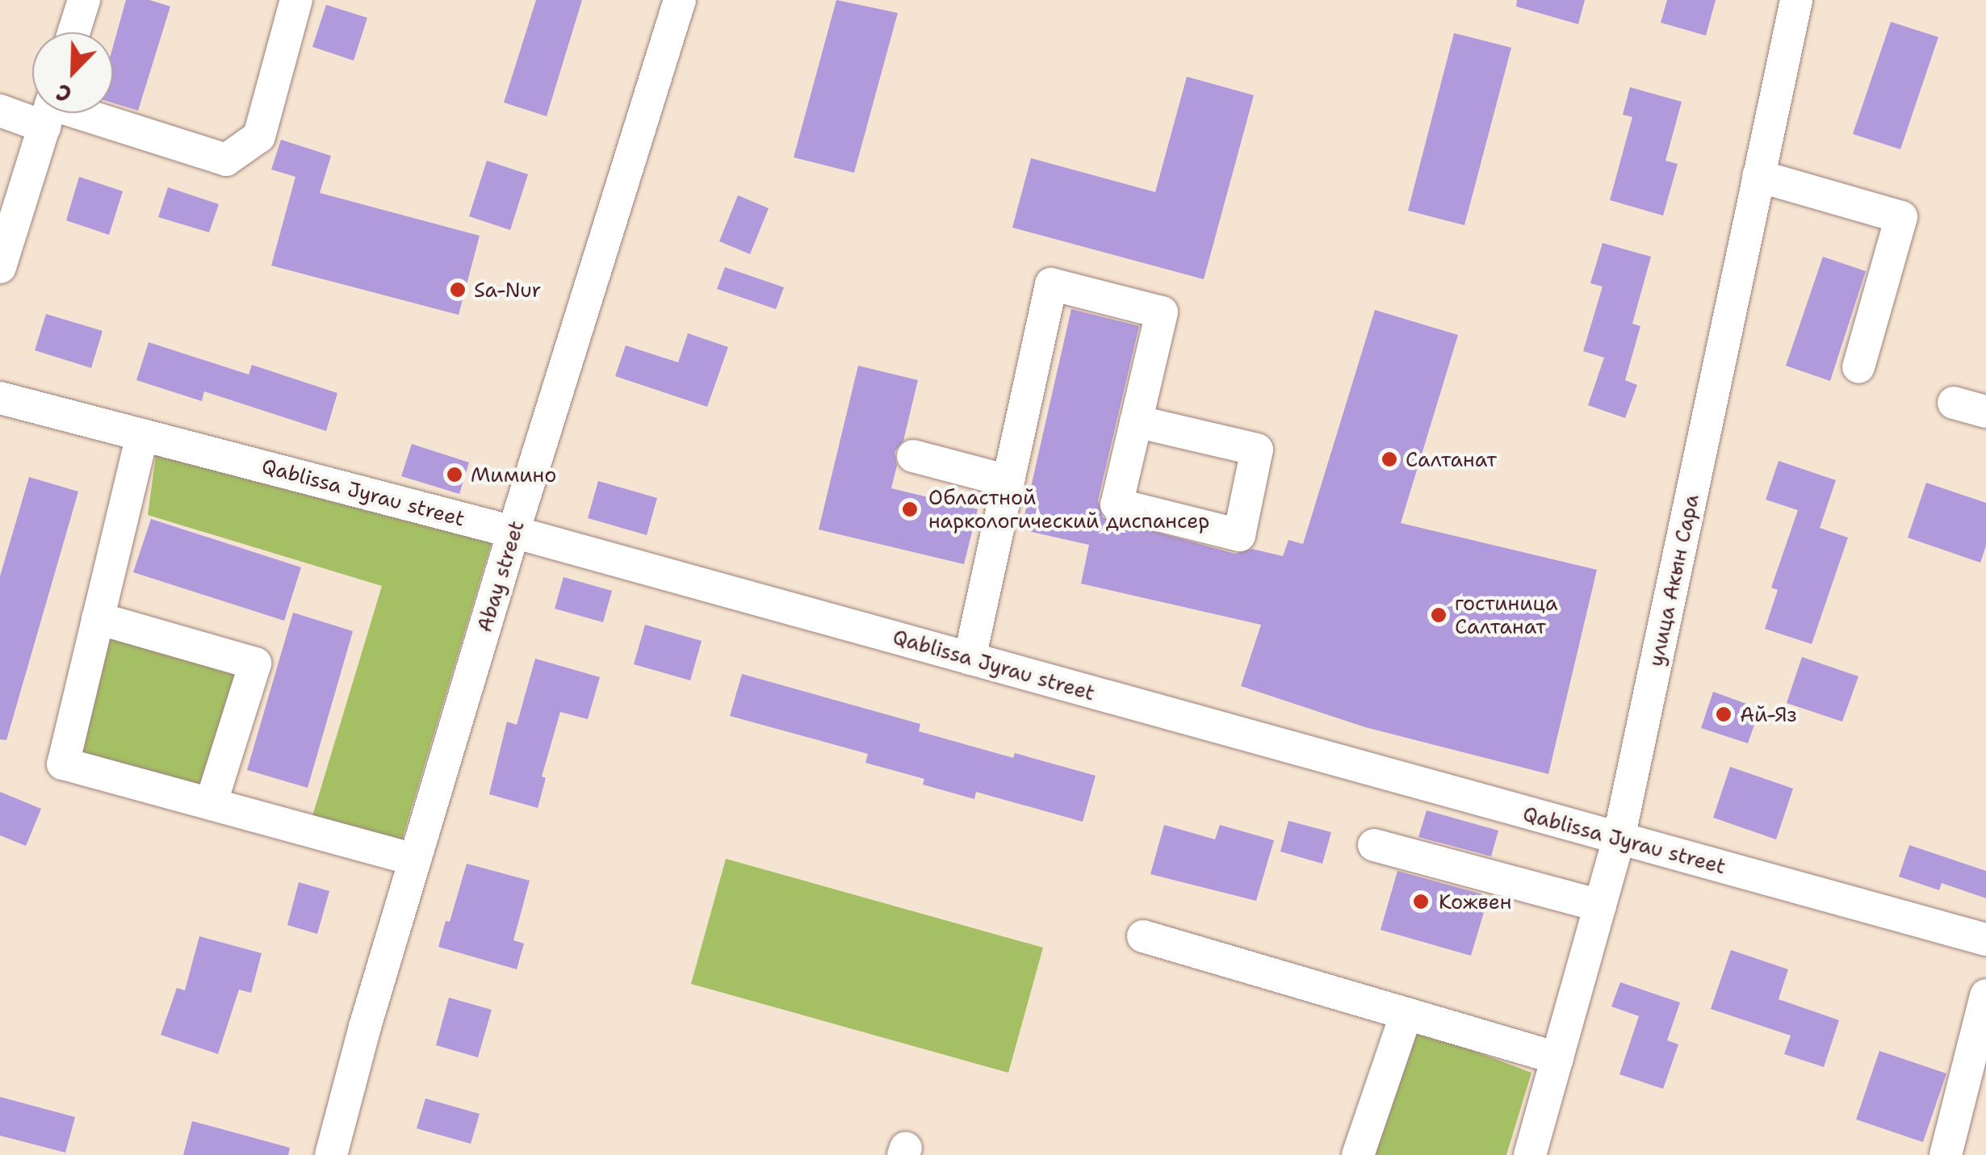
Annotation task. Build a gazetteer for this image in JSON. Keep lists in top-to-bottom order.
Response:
{
  "streets": {
    "street": ["Qablissa Jyrau street", "Abay street", "улица Акын Сара"]
  },
  "crossings": [
    ["Qablissa Jyrau street", "Abay street"],
    ["Qablissa Jyrau street", "улица Акын Сара"]
  ],
  "places": [
    "Sa-Nur",
    "Салтанат",
    "Мимино",
    "Областной наркологический диспансер",
    "гостиница Салтанат",
    "Ай-Яз",
    "Кожвен"
  ],
  "north": "bottom left"
}
